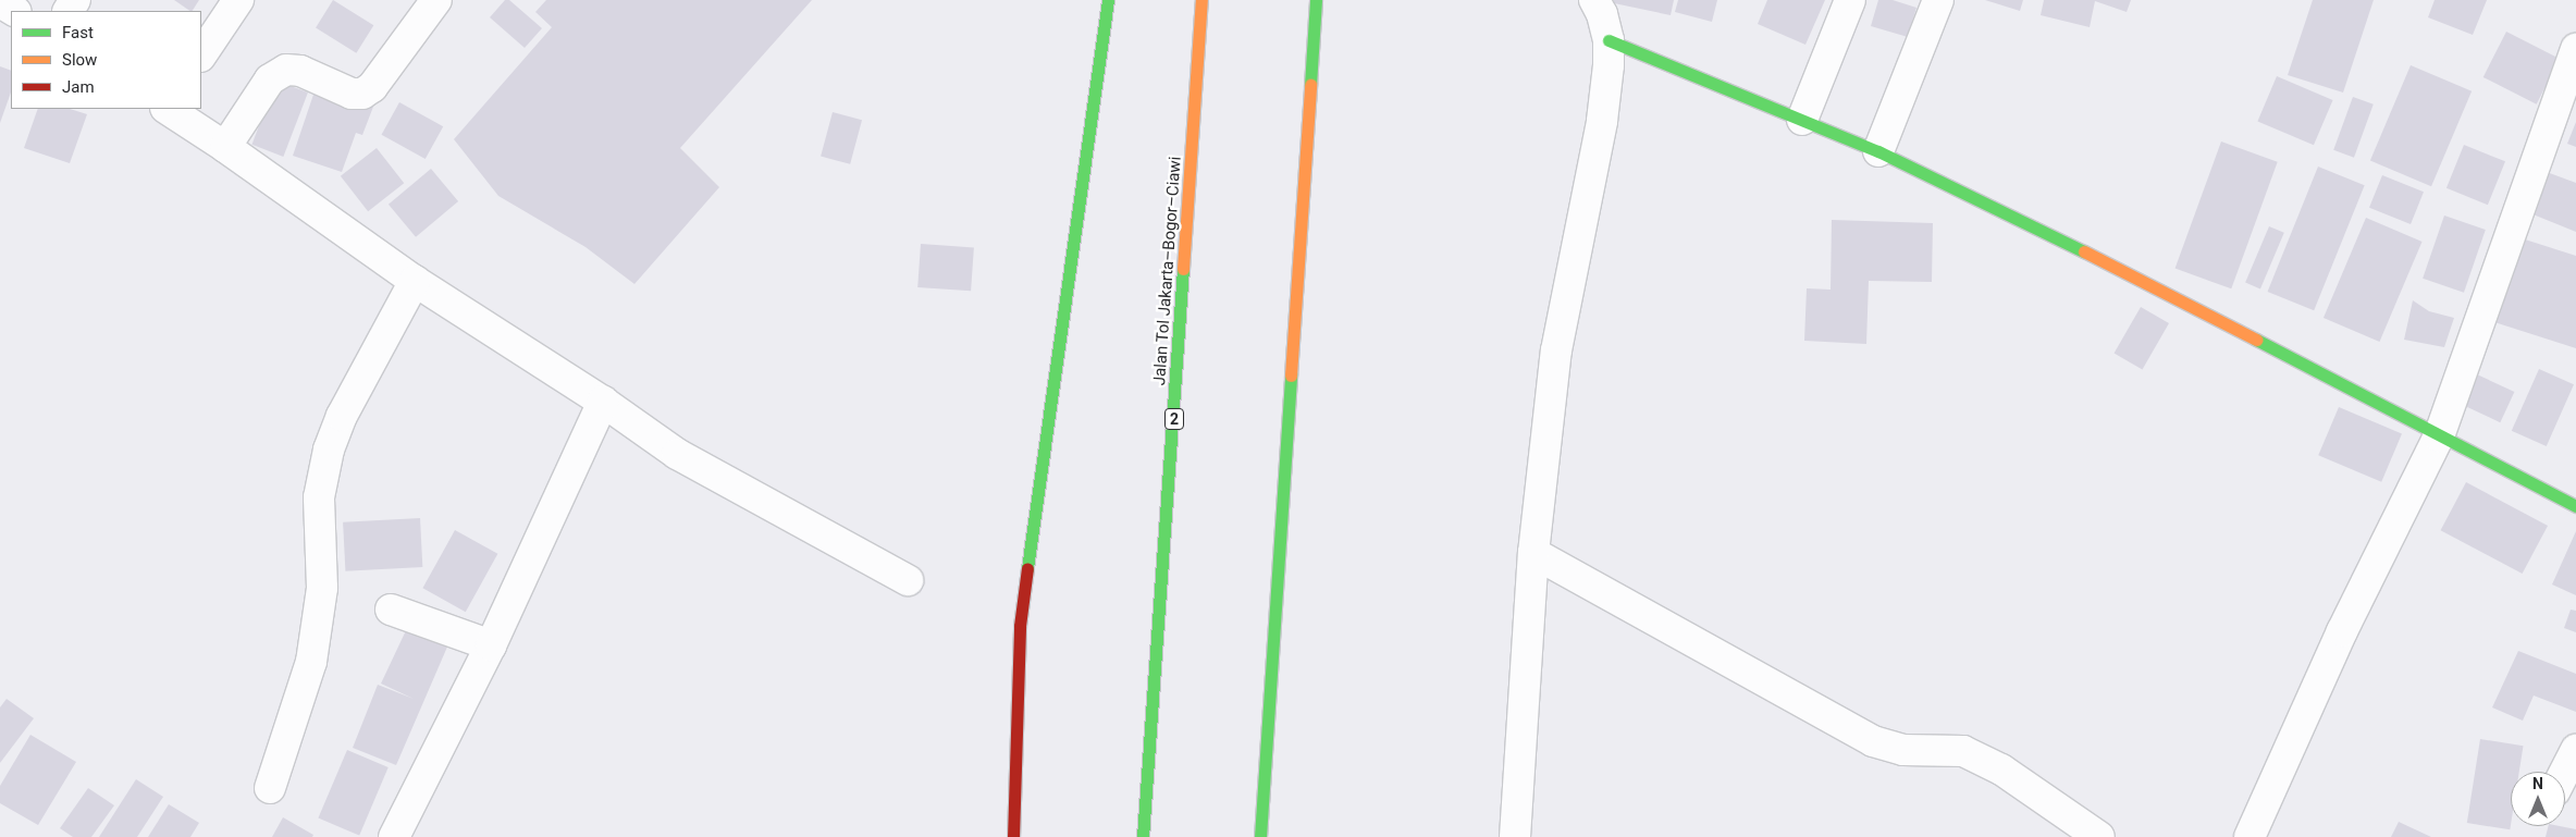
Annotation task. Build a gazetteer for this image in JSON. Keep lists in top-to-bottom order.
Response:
{
  "streets": {
    "main road": ["Jalan Tol Jakarta–Bogor–Ciawi", "2"]
  },
  "legend": ["Fast", "Slow", "Jam"],
  "north": "top"
}
